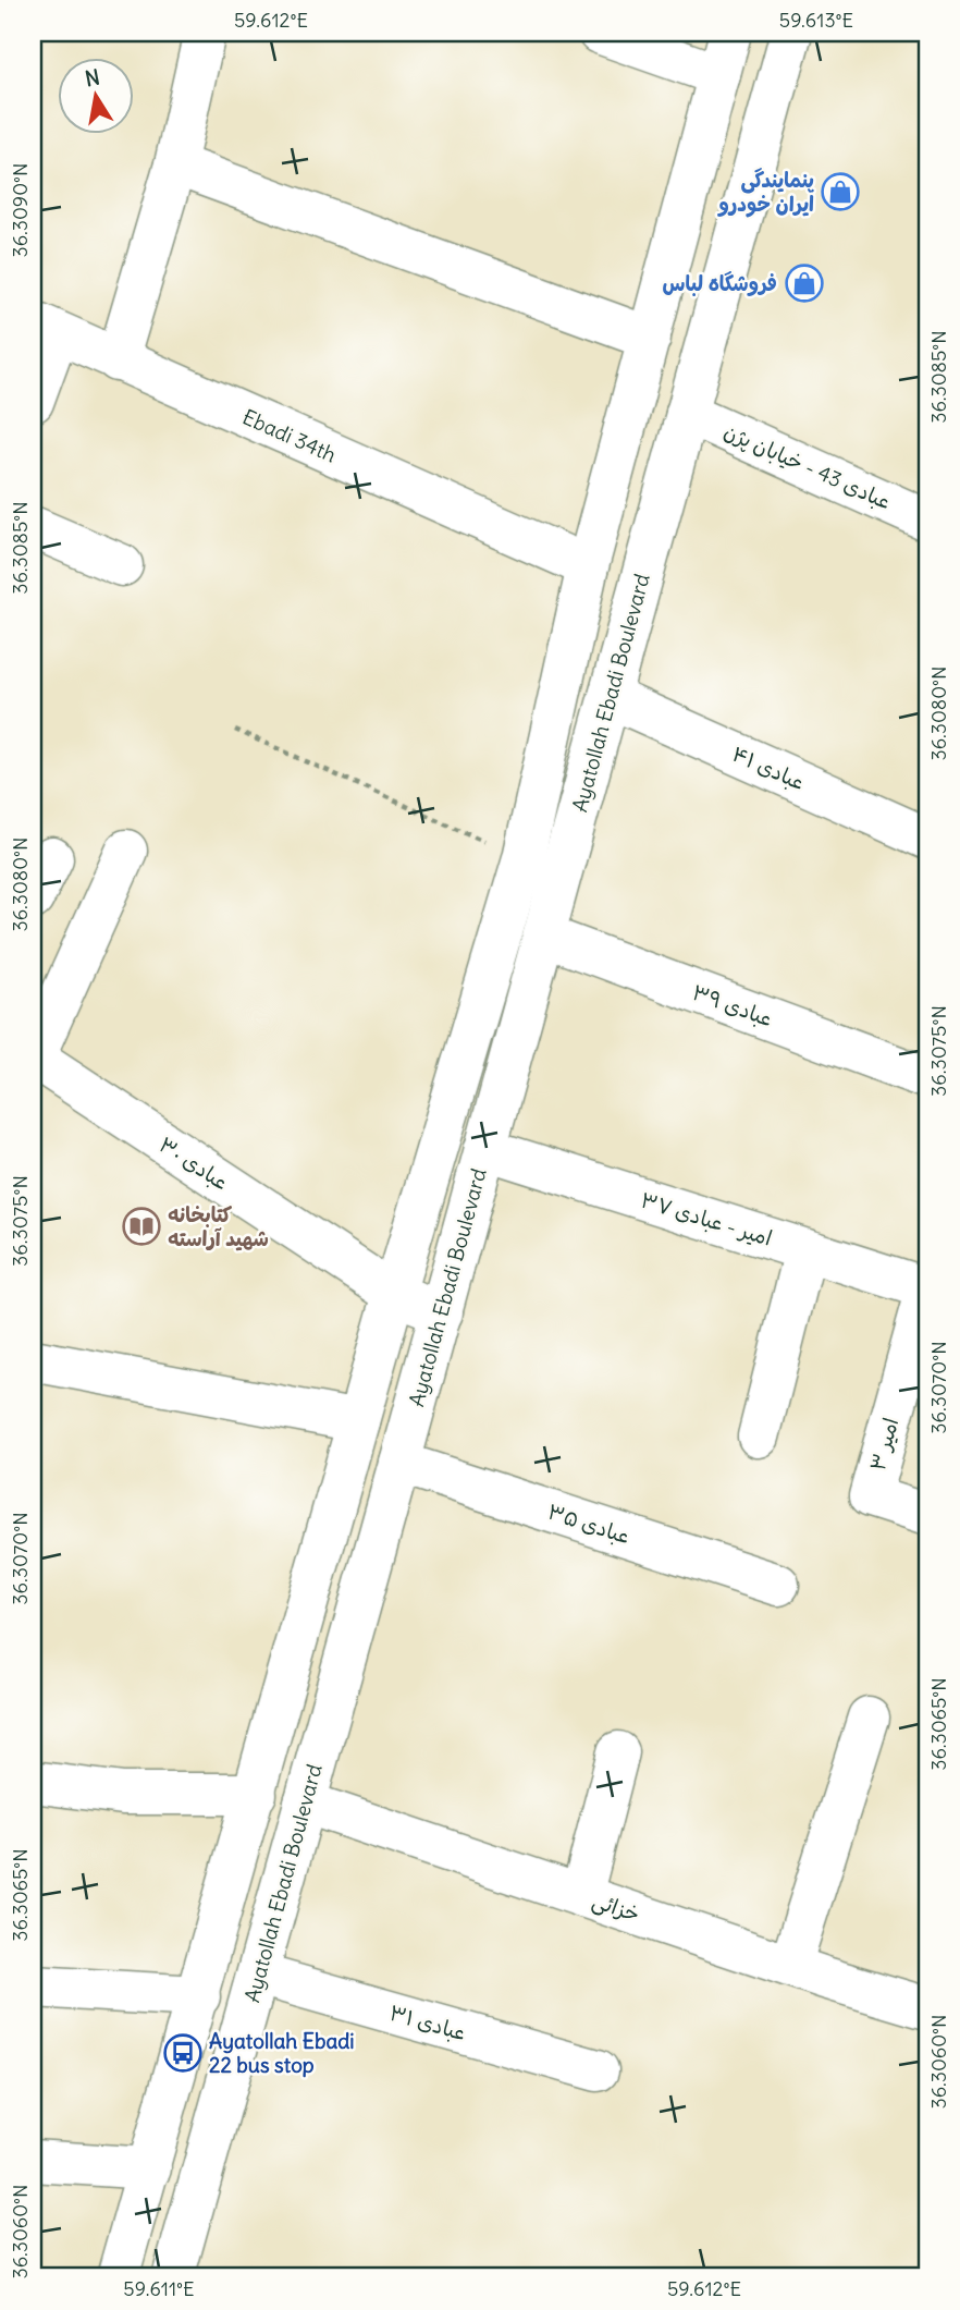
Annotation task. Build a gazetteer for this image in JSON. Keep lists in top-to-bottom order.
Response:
{
  "streets": {
    "street": [
      "Ebadi 34th",
      "عبادی 43 - خیابان پژن",
      "Ayatollah Ebadi Boulevard",
      "عبادی ۴۱",
      "عبادی ۳۹",
      "عبادی ۳۰",
      "امیر - عبادی ۳۷",
      "امیر ۳",
      "عبادی ۳۵",
      "خزائی",
      "عبادی ۳۱"
    ]
  },
  "crossings": [
    ["عبادی 43 - خیابان پژن", "Ayatollah Ebadi Boulevard"],
    ["Ayatollah Ebadi Boulevard", "عبادی ۴۱"],
    ["Ayatollah Ebadi Boulevard", "عبادی ۳۹"],
    ["Ayatollah Ebadi Boulevard", "عبادی ۳۰"],
    ["Ayatollah Ebadi Boulevard", "امیر - عبادی ۳۷"],
    ["Ayatollah Ebadi Boulevard", "عبادی ۳۵"],
    ["Ayatollah Ebadi Boulevard", "خزائی"],
    ["Ayatollah Ebadi Boulevard", "عبادی ۳۱"],
    ["امیر - عبادی ۳۷", "امیر ۳"]
  ],
  "places": {
    "shop": ["پنمایندگی ایران خودرو", "فروشگاه لباس"],
    "library": ["کتابخانه شهید آراسته"],
    "bus stop": ["Ayatollah Ebadi 22 bus stop"]
  },
  "north": "top",
  "coordinates": [
    "59.612°E",
    "59.613°E",
    "36.3090°N",
    "36.3085°N",
    "36.3080°N",
    "36.3075°N",
    "36.3070°N",
    "36.3065°N",
    "36.3060°N",
    "59.611°E"
  ]
}
